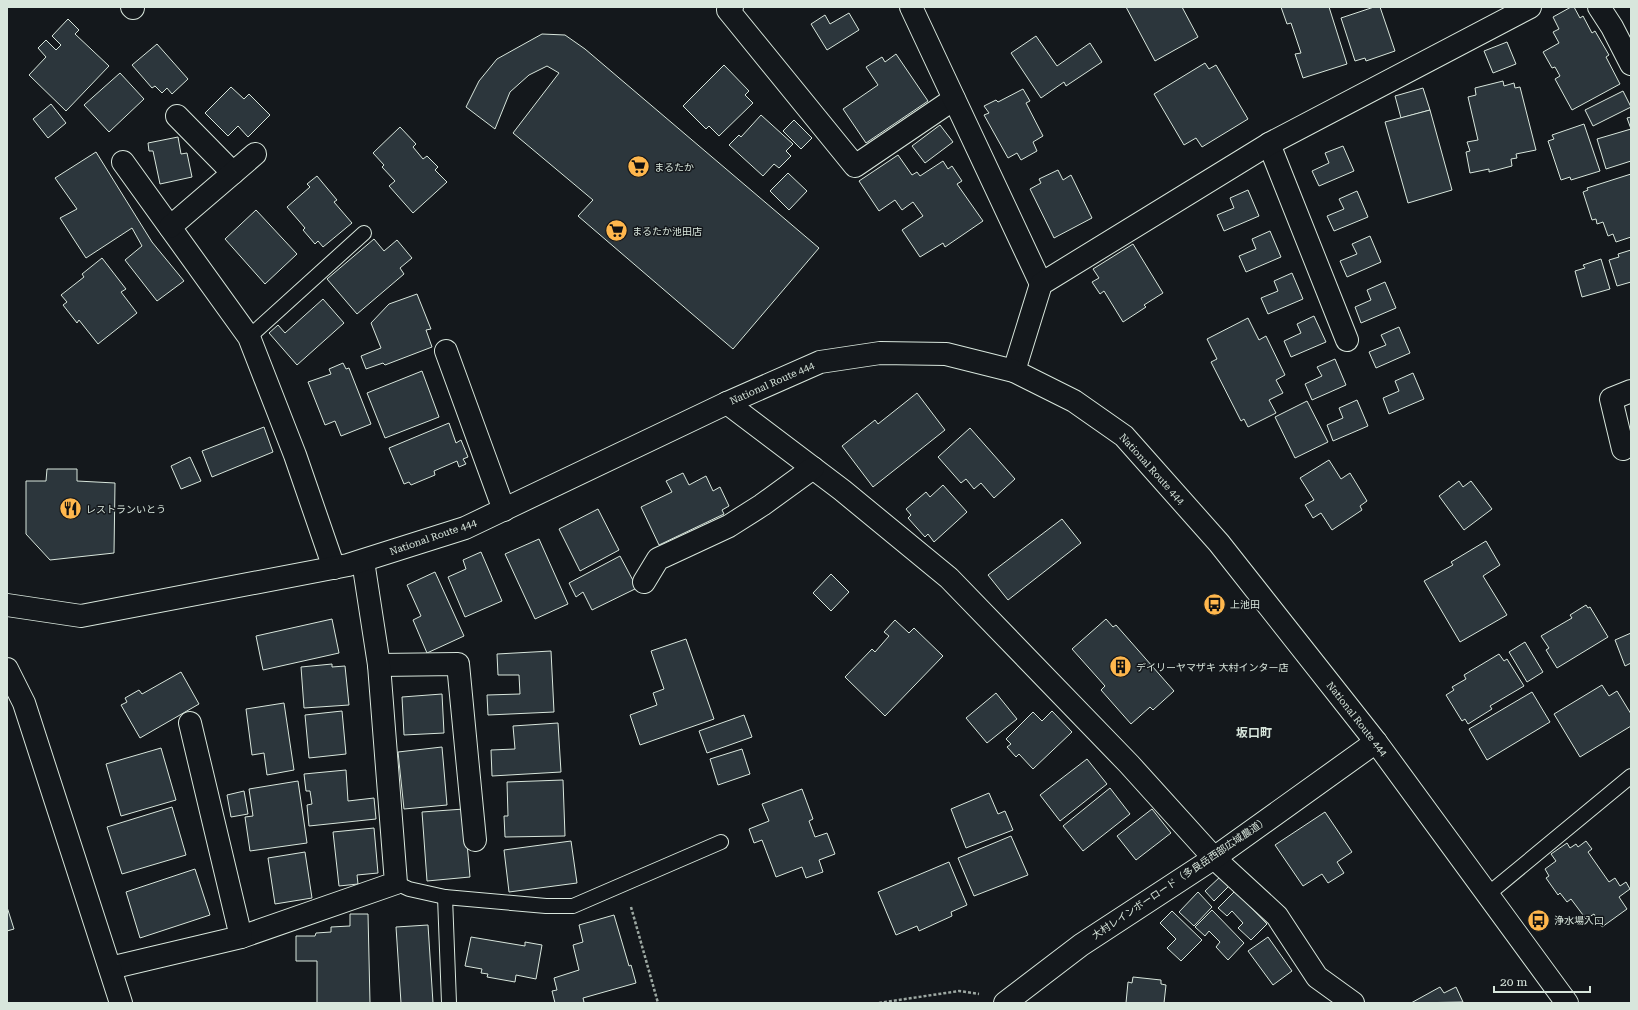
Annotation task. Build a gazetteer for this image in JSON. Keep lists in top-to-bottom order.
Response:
{
  "streets": {
    "main road": ["National Route 444", "大村レインボーロード（多良岳西部広域農道）"]
  },
  "crossings": [
    ["National Route 444", "大村レインボーロード（多良岳西部広域農道）"]
  ],
  "districts": ["坂口町"],
  "places": {
    "supermarket": ["まるたか", "まるたか池田店"],
    "restaurant": ["レストランいとう"],
    "bus stop": ["上池田", "浄水場入口"],
    "building": ["デイリーヤマザキ 大村インター店"]
  },
  "scale_bar": "20 m"
}
